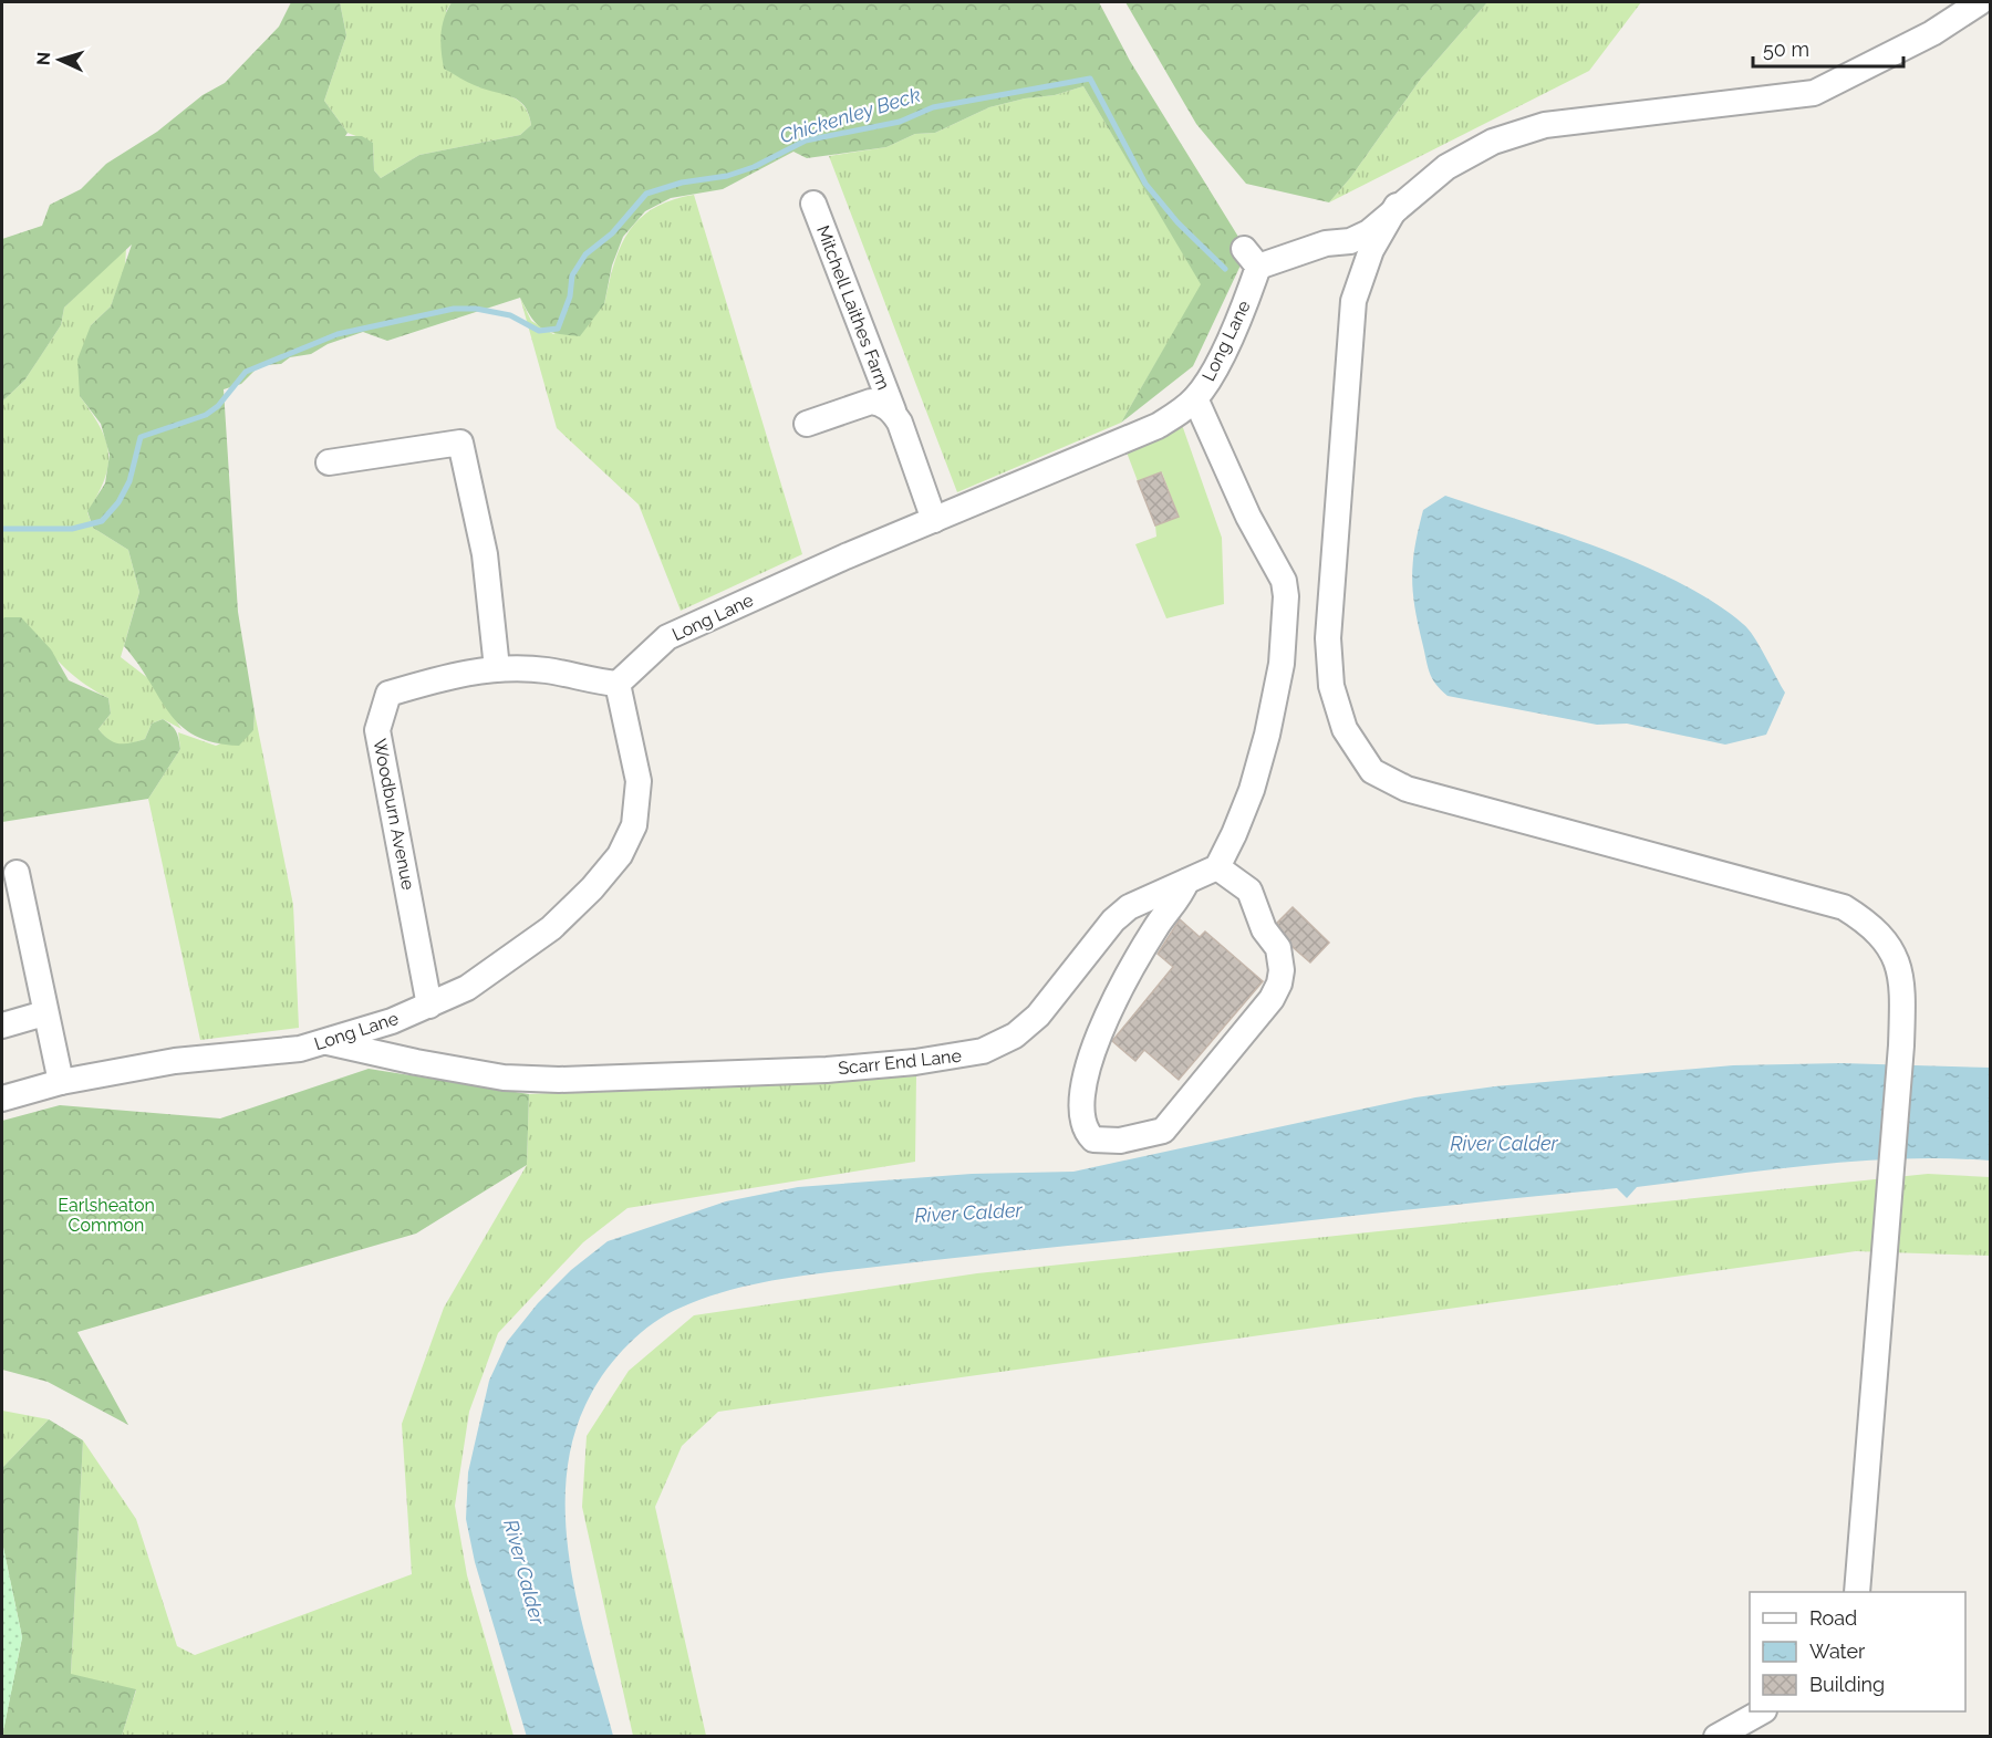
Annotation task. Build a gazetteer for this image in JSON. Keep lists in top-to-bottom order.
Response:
{
  "streets": {
    "street": [
      "Mitchell Laithes Farm",
      "Long Lane",
      "Woodburn Avenue",
      "Scarr End Lane"
    ]
  },
  "crossings": [
    ["Mitchell Laithes Farm", "Long Lane"],
    ["Long Lane", "Woodburn Avenue"],
    ["Long Lane", "Scarr End Lane"]
  ],
  "water": ["Chickenley Beck", "River Calder"],
  "parks": ["Earlsheaton Common"],
  "legend": ["Road", "Water", "Building"],
  "scale_bar": "50 m",
  "north": "left"
}
